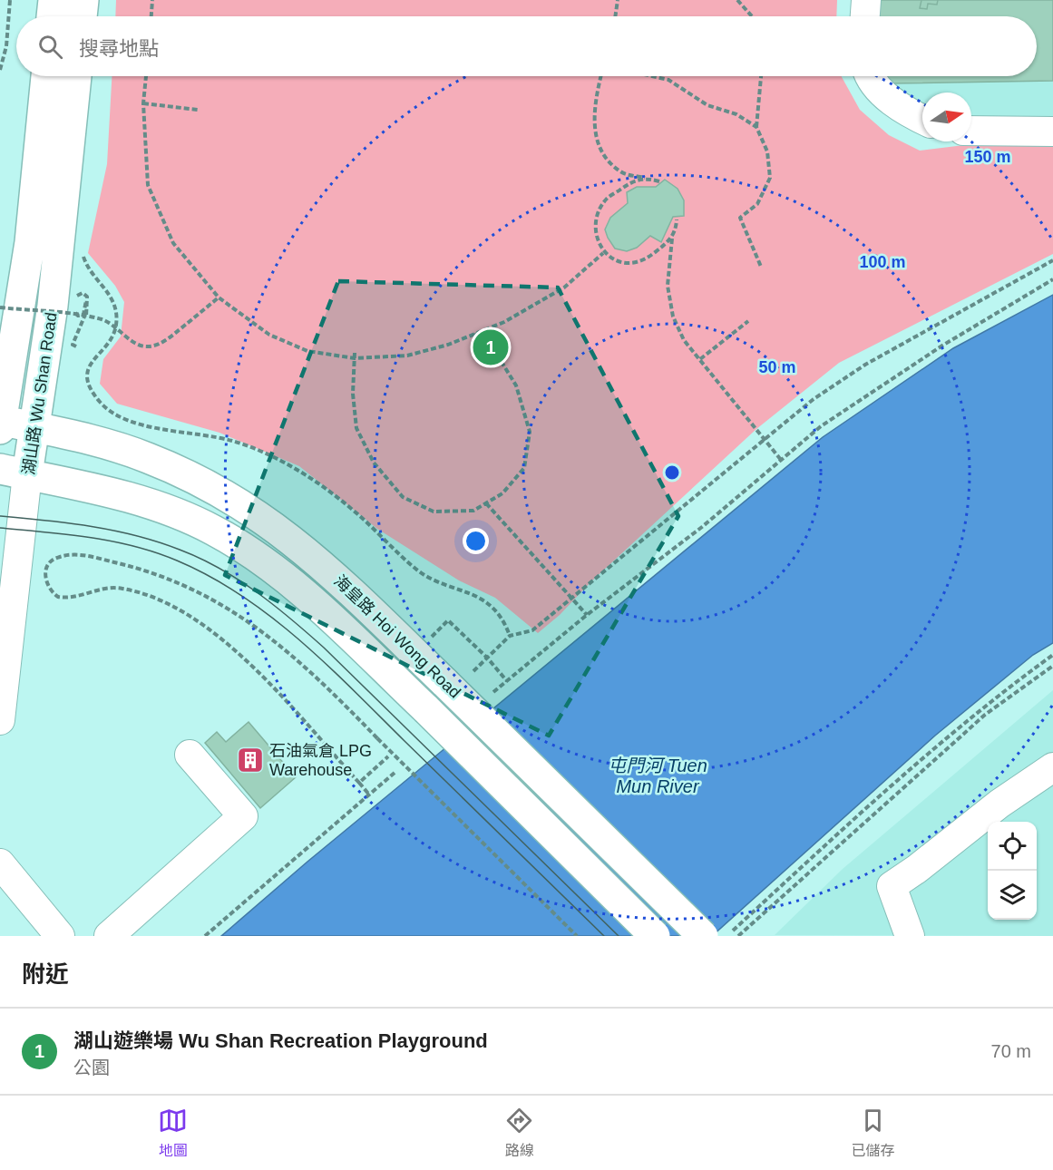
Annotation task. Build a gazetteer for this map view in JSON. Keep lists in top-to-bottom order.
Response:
{
  "streets": {
    "main road": ["湖山路 Wu Shan Road", "海皇路 Hoi Wong Road"]
  },
  "crossings": [
    ["湖山路 Wu Shan Road", "海皇路 Hoi Wong Road"]
  ],
  "water": ["屯門河 Tuen Mun River"],
  "places": {
    "building": ["石油氣倉 LPG Warehouse"]
  },
  "north": "right",
  "page": {
    "search": "搜尋地點",
    "pins": "1",
    "heading": "附近",
    "list": [
      {
        "mark": "1",
        "name": "湖山遊樂場 Wu Shan Recreation Playground",
        "note": "公園",
        "value": "70 m"
      }
    ],
    "nav": ["地圖", "路線", "已儲存"]
  },
  "rings": ["150 m", "100 m", "50 m"]
}
